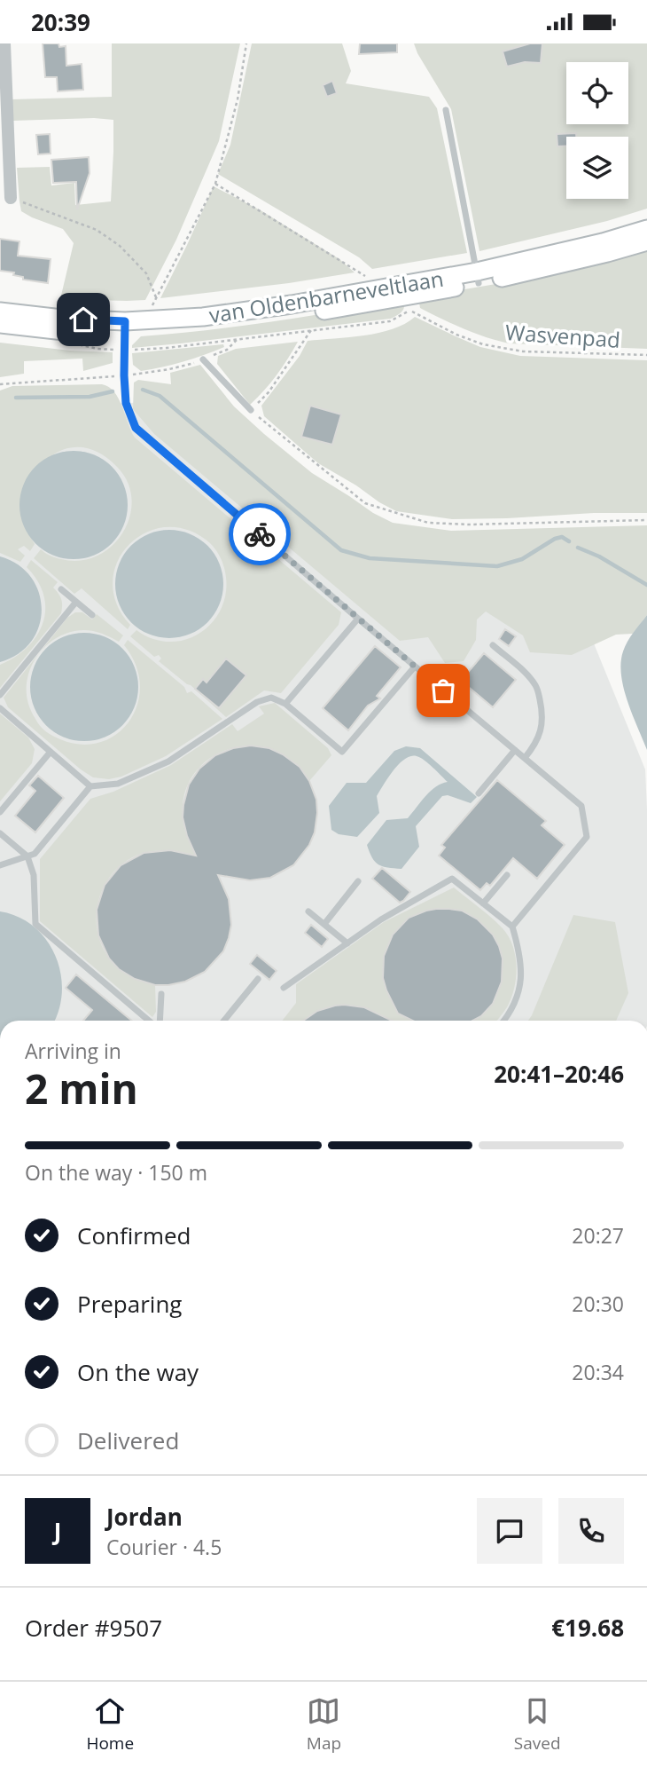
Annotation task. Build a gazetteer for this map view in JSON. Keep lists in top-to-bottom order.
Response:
{
  "streets": {
    "main road": ["van Oldenbarneveltlaan"],
    "path": ["Wasvenpad"]
  },
  "crossings": [
    ["van Oldenbarneveltlaan", "Wasvenpad"]
  ],
  "page": {
    "status": "20:39",
    "heading": ["2 min", "Arriving in", "20:41–20:46"],
    "panel": [
      "Jordan",
      "Courier · 4.5",
      "Order #9507",
      "€19.68"
    ],
    "bar": "On the way · 150 m",
    "list": [
      ["Confirmed", "20:27"],
      ["Preparing", "20:30"],
      ["On the way", "20:34"],
      "Delivered"
    ],
    "round": "J",
    "tabs": ["Home", "Map", "Saved"]
  }
}
